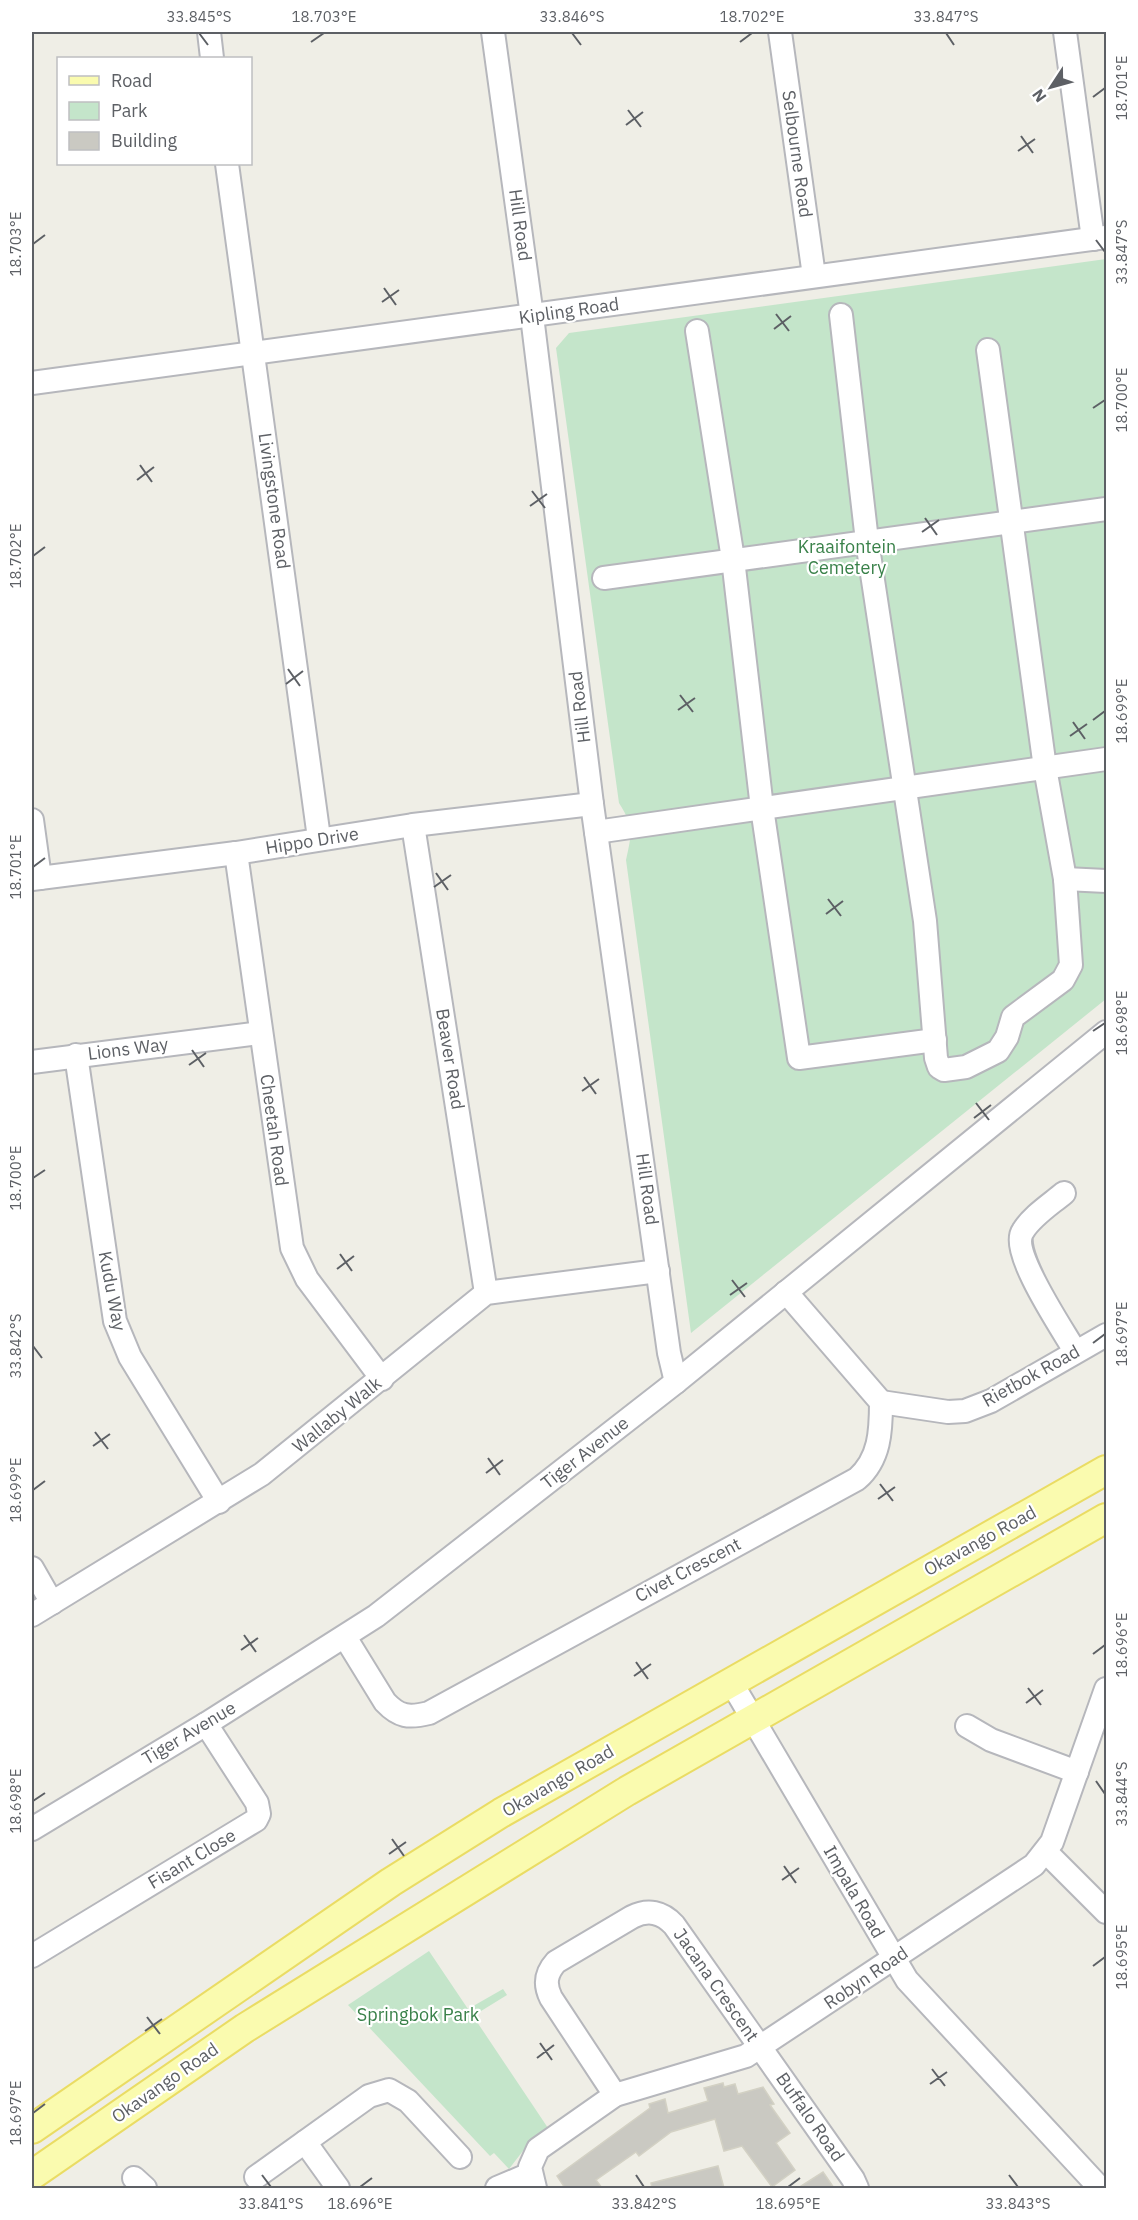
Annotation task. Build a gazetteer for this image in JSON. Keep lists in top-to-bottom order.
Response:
{
  "streets": {
    "main road": ["Okavango Road"],
    "street": [
      "Selbourne Road",
      "Hill Road",
      "Kipling Road",
      "Livingstone Road",
      "Hippo Drive",
      "Lions Way",
      "Beaver Road",
      "Cheetah Road",
      "Kudu Way",
      "Rietbok Road",
      "Wallaby Walk",
      "Tiger Avenue",
      "Civet Crescent",
      "Fisant Close",
      "Impala Road",
      "Robyn Road",
      "Jacana Crescent",
      "Buffalo Road"
    ]
  },
  "crossings": [
    ["Selbourne Road", "Kipling Road"],
    ["Hill Road", "Kipling Road"],
    ["Hill Road", "Hippo Drive"],
    ["Hill Road", "Tiger Avenue"],
    ["Kipling Road", "Livingstone Road"],
    ["Livingstone Road", "Hippo Drive"],
    ["Hippo Drive", "Beaver Road"],
    ["Hippo Drive", "Cheetah Road"],
    ["Lions Way", "Cheetah Road"],
    ["Lions Way", "Kudu Way"],
    ["Beaver Road", "Wallaby Walk"],
    ["Cheetah Road", "Wallaby Walk"],
    ["Kudu Way", "Wallaby Walk"],
    ["Rietbok Road", "Civet Crescent"],
    ["Tiger Avenue", "Civet Crescent"],
    ["Tiger Avenue", "Fisant Close"],
    ["Okavango Road", "Impala Road"],
    ["Impala Road", "Robyn Road"],
    ["Robyn Road", "Jacana Crescent"],
    ["Robyn Road", "Buffalo Road"],
    ["Jacana Crescent", "Buffalo Road"]
  ],
  "parks": ["Kraaifontein Cemetery", "Springbok Park"],
  "legend": ["Road", "Park", "Building"],
  "north": "bottom left",
  "coordinates": [
    "33.845°S",
    "18.703°E",
    "33.846°S",
    "18.702°E",
    "33.847°S",
    "18.701°E",
    "18.700°E",
    "18.699°E",
    "18.698°E",
    "18.697°E",
    "33.842°S",
    "18.696°E",
    "33.844°S",
    "18.695°E",
    "33.841°S",
    "33.843°S"
  ]
}
